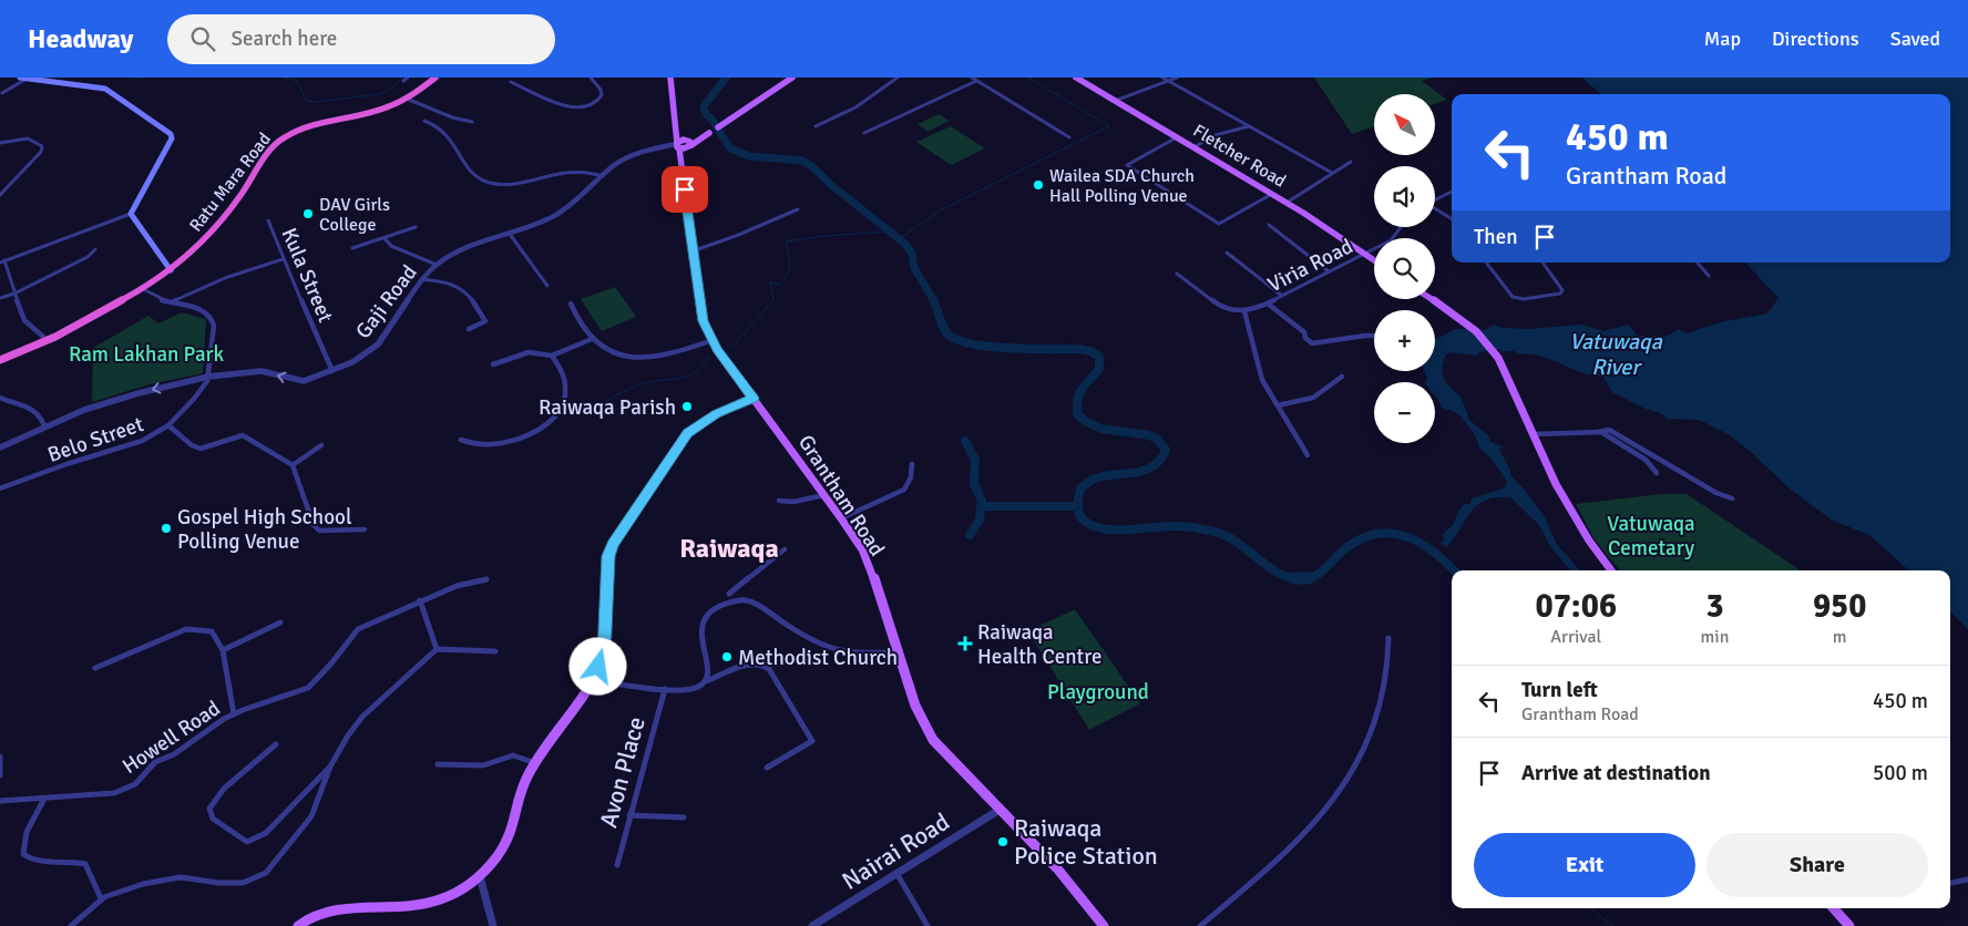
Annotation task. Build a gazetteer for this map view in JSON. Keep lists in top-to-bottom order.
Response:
{
  "streets": {
    "highway": ["Ratu Mara Road"],
    "main road": ["Fletcher Road", "Grantham Road"],
    "street": [
      "Viria Road",
      "Kula Street",
      "Gaji Road",
      "Belo Street",
      "Howell Road",
      "Avon Place",
      "Nairai Road"
    ]
  },
  "crossings": [
    ["Fletcher Road", "Viria Road"],
    ["Ratu Mara Road", "Belo Street"],
    ["Kula Street", "Gaji Road"],
    ["Gaji Road", "Belo Street"],
    ["Gaji Road", "Grantham Road"],
    ["Grantham Road", "Nairai Road"]
  ],
  "one_way": ["Gaji Road"],
  "districts": ["Raiwaqa"],
  "water": ["Vatuwaqa River"],
  "parks": ["Ram Lakhan Park", "Vatuwaqa Cemetary", "Playground"],
  "places": {
    "other": [
      "Wailea SDA Church Hall Polling Venue",
      "DAV Girls College",
      "Raiwaqa Parish",
      "Gospel High School Polling Venue",
      "Methodist Church",
      "Raiwaqa Police Station"
    ],
    "health": ["Raiwaqa Health Centre"]
  },
  "north": "top left",
  "page": {
    "header": "Headway",
    "search": "Search here",
    "nav": ["Map", "Directions", "Saved"],
    "map_buttons": ["+", "−"],
    "turn": ["450 m", "Grantham Road"],
    "then": "Then",
    "eta": [
      "07:06",
      "Arrival",
      "3",
      "min",
      "950",
      "m"
    ],
    "list": [
      {
        "name": "Turn left",
        "note": "Grantham Road",
        "value": "450 m"
      },
      {
        "name": "Arrive at destination",
        "value": "500 m"
      }
    ],
    "buttons": ["Exit", "Share"]
  }
}
